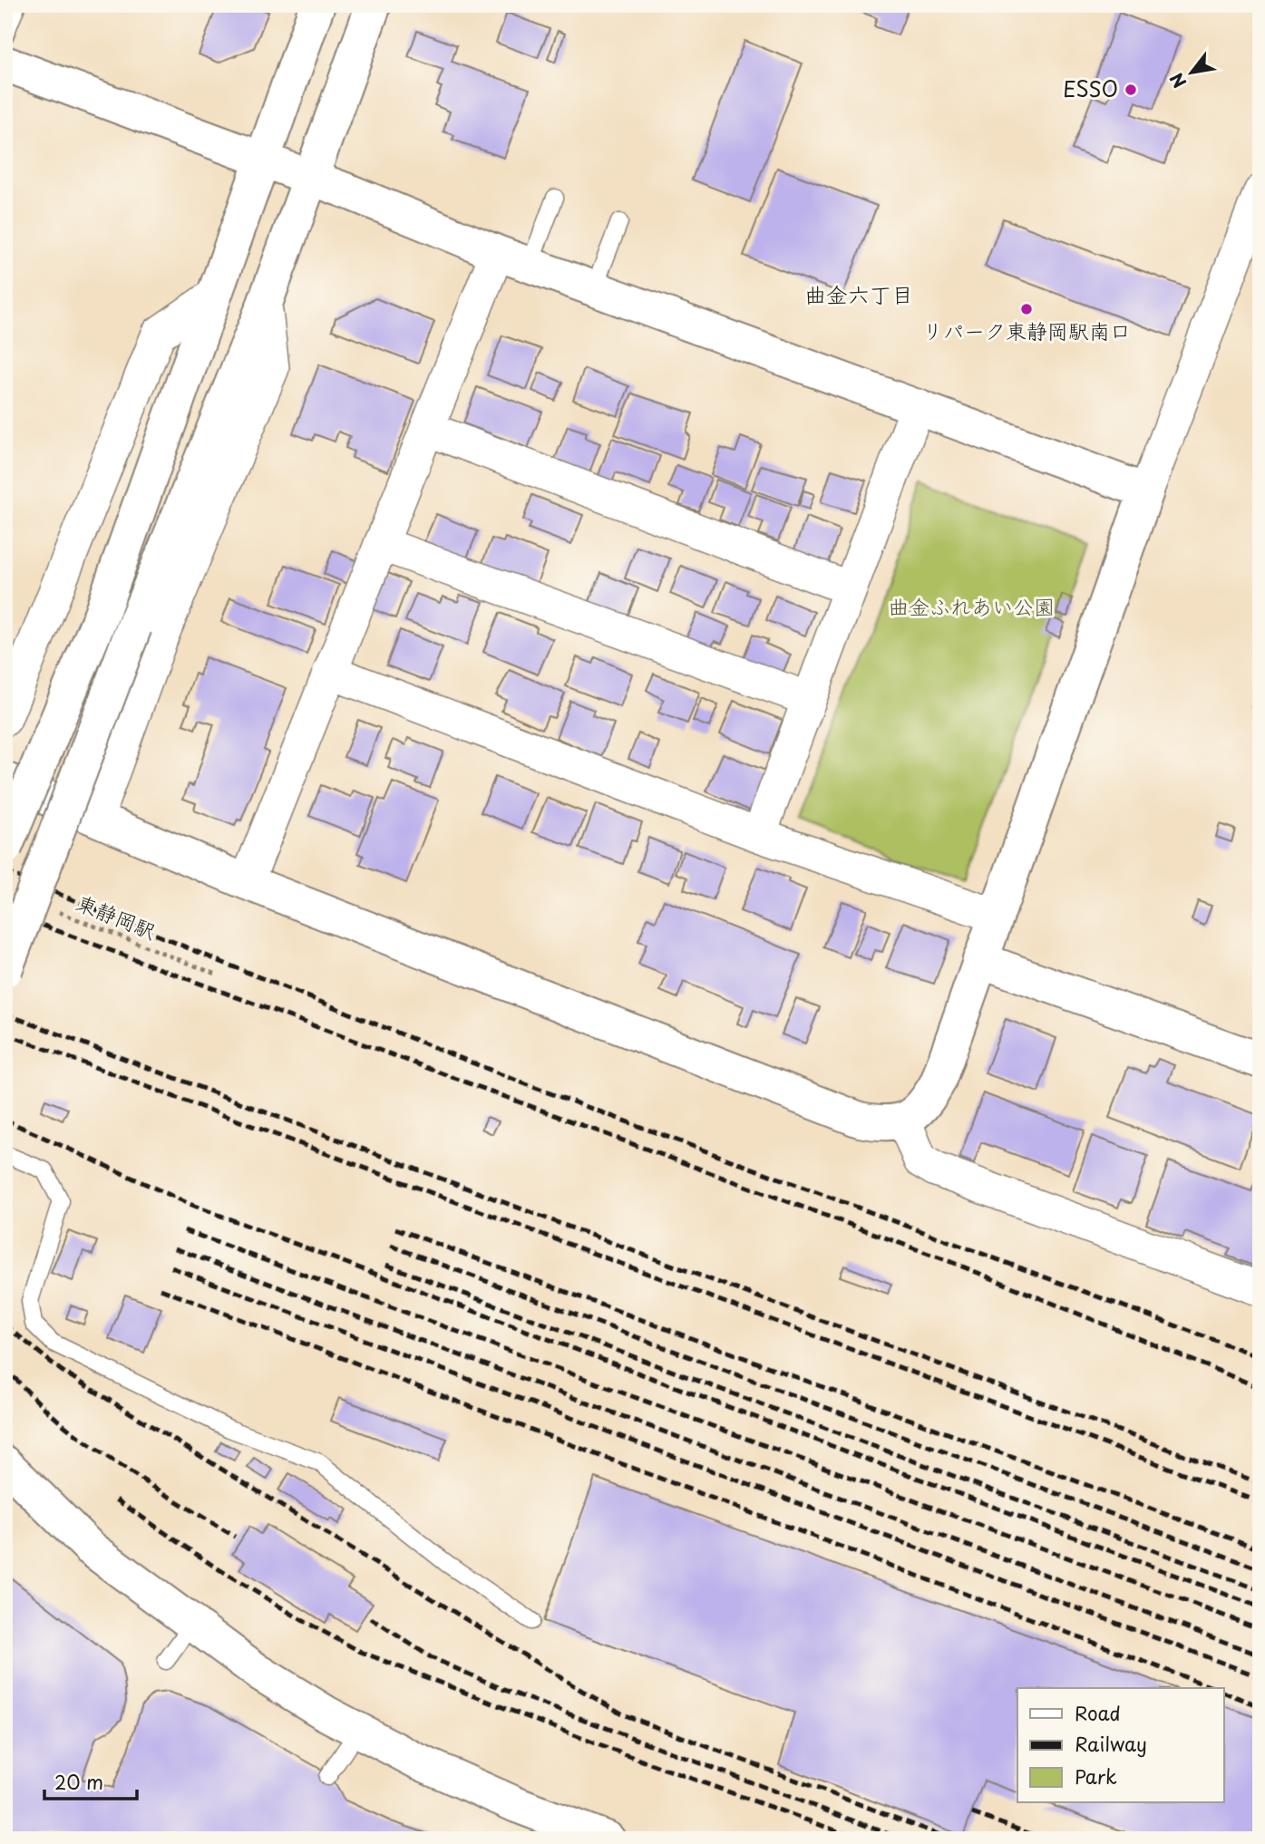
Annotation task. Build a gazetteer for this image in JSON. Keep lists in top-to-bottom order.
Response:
{
  "streets": {
    "path": ["東静岡駅"]
  },
  "districts": ["曲金六丁目"],
  "parks": ["曲金ふれあい公園"],
  "places": ["ESSO", "リパーク東静岡駅南口"],
  "legend": ["Road", "Railway", "Park"],
  "scale_bar": "20 m",
  "north": "bottom left"
}
